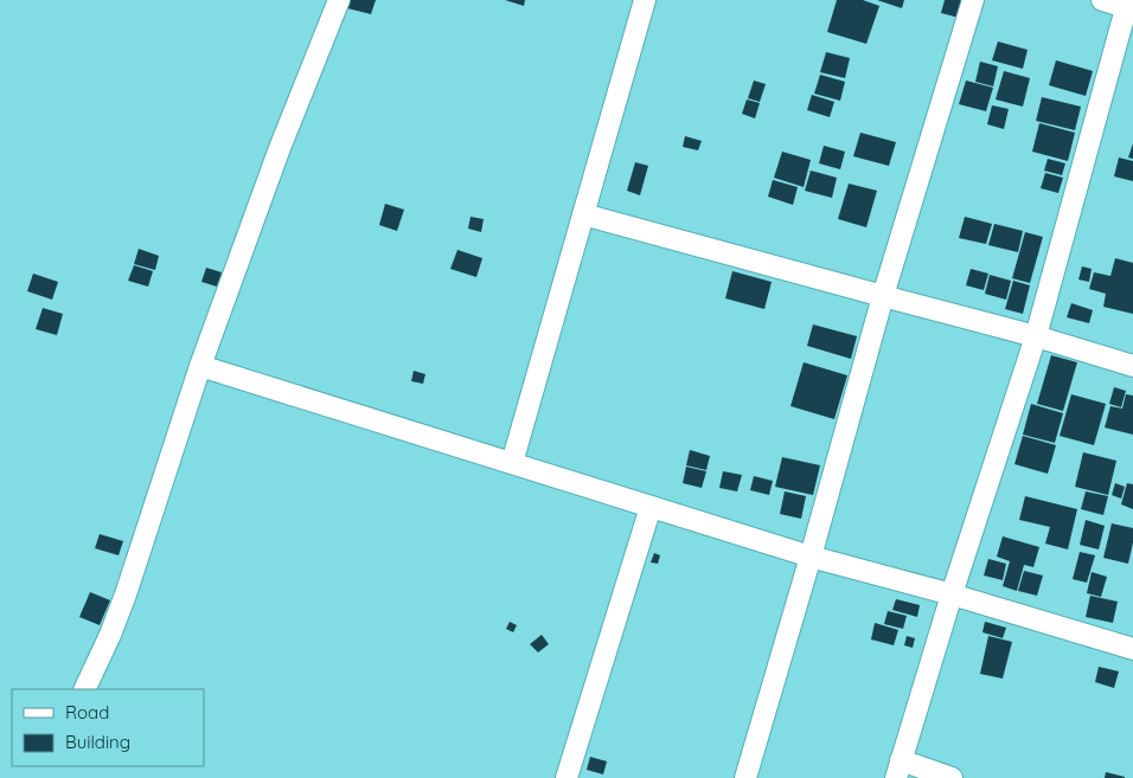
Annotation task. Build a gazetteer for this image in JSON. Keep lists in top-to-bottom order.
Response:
{
  "legend": ["Road", "Building"]
}
